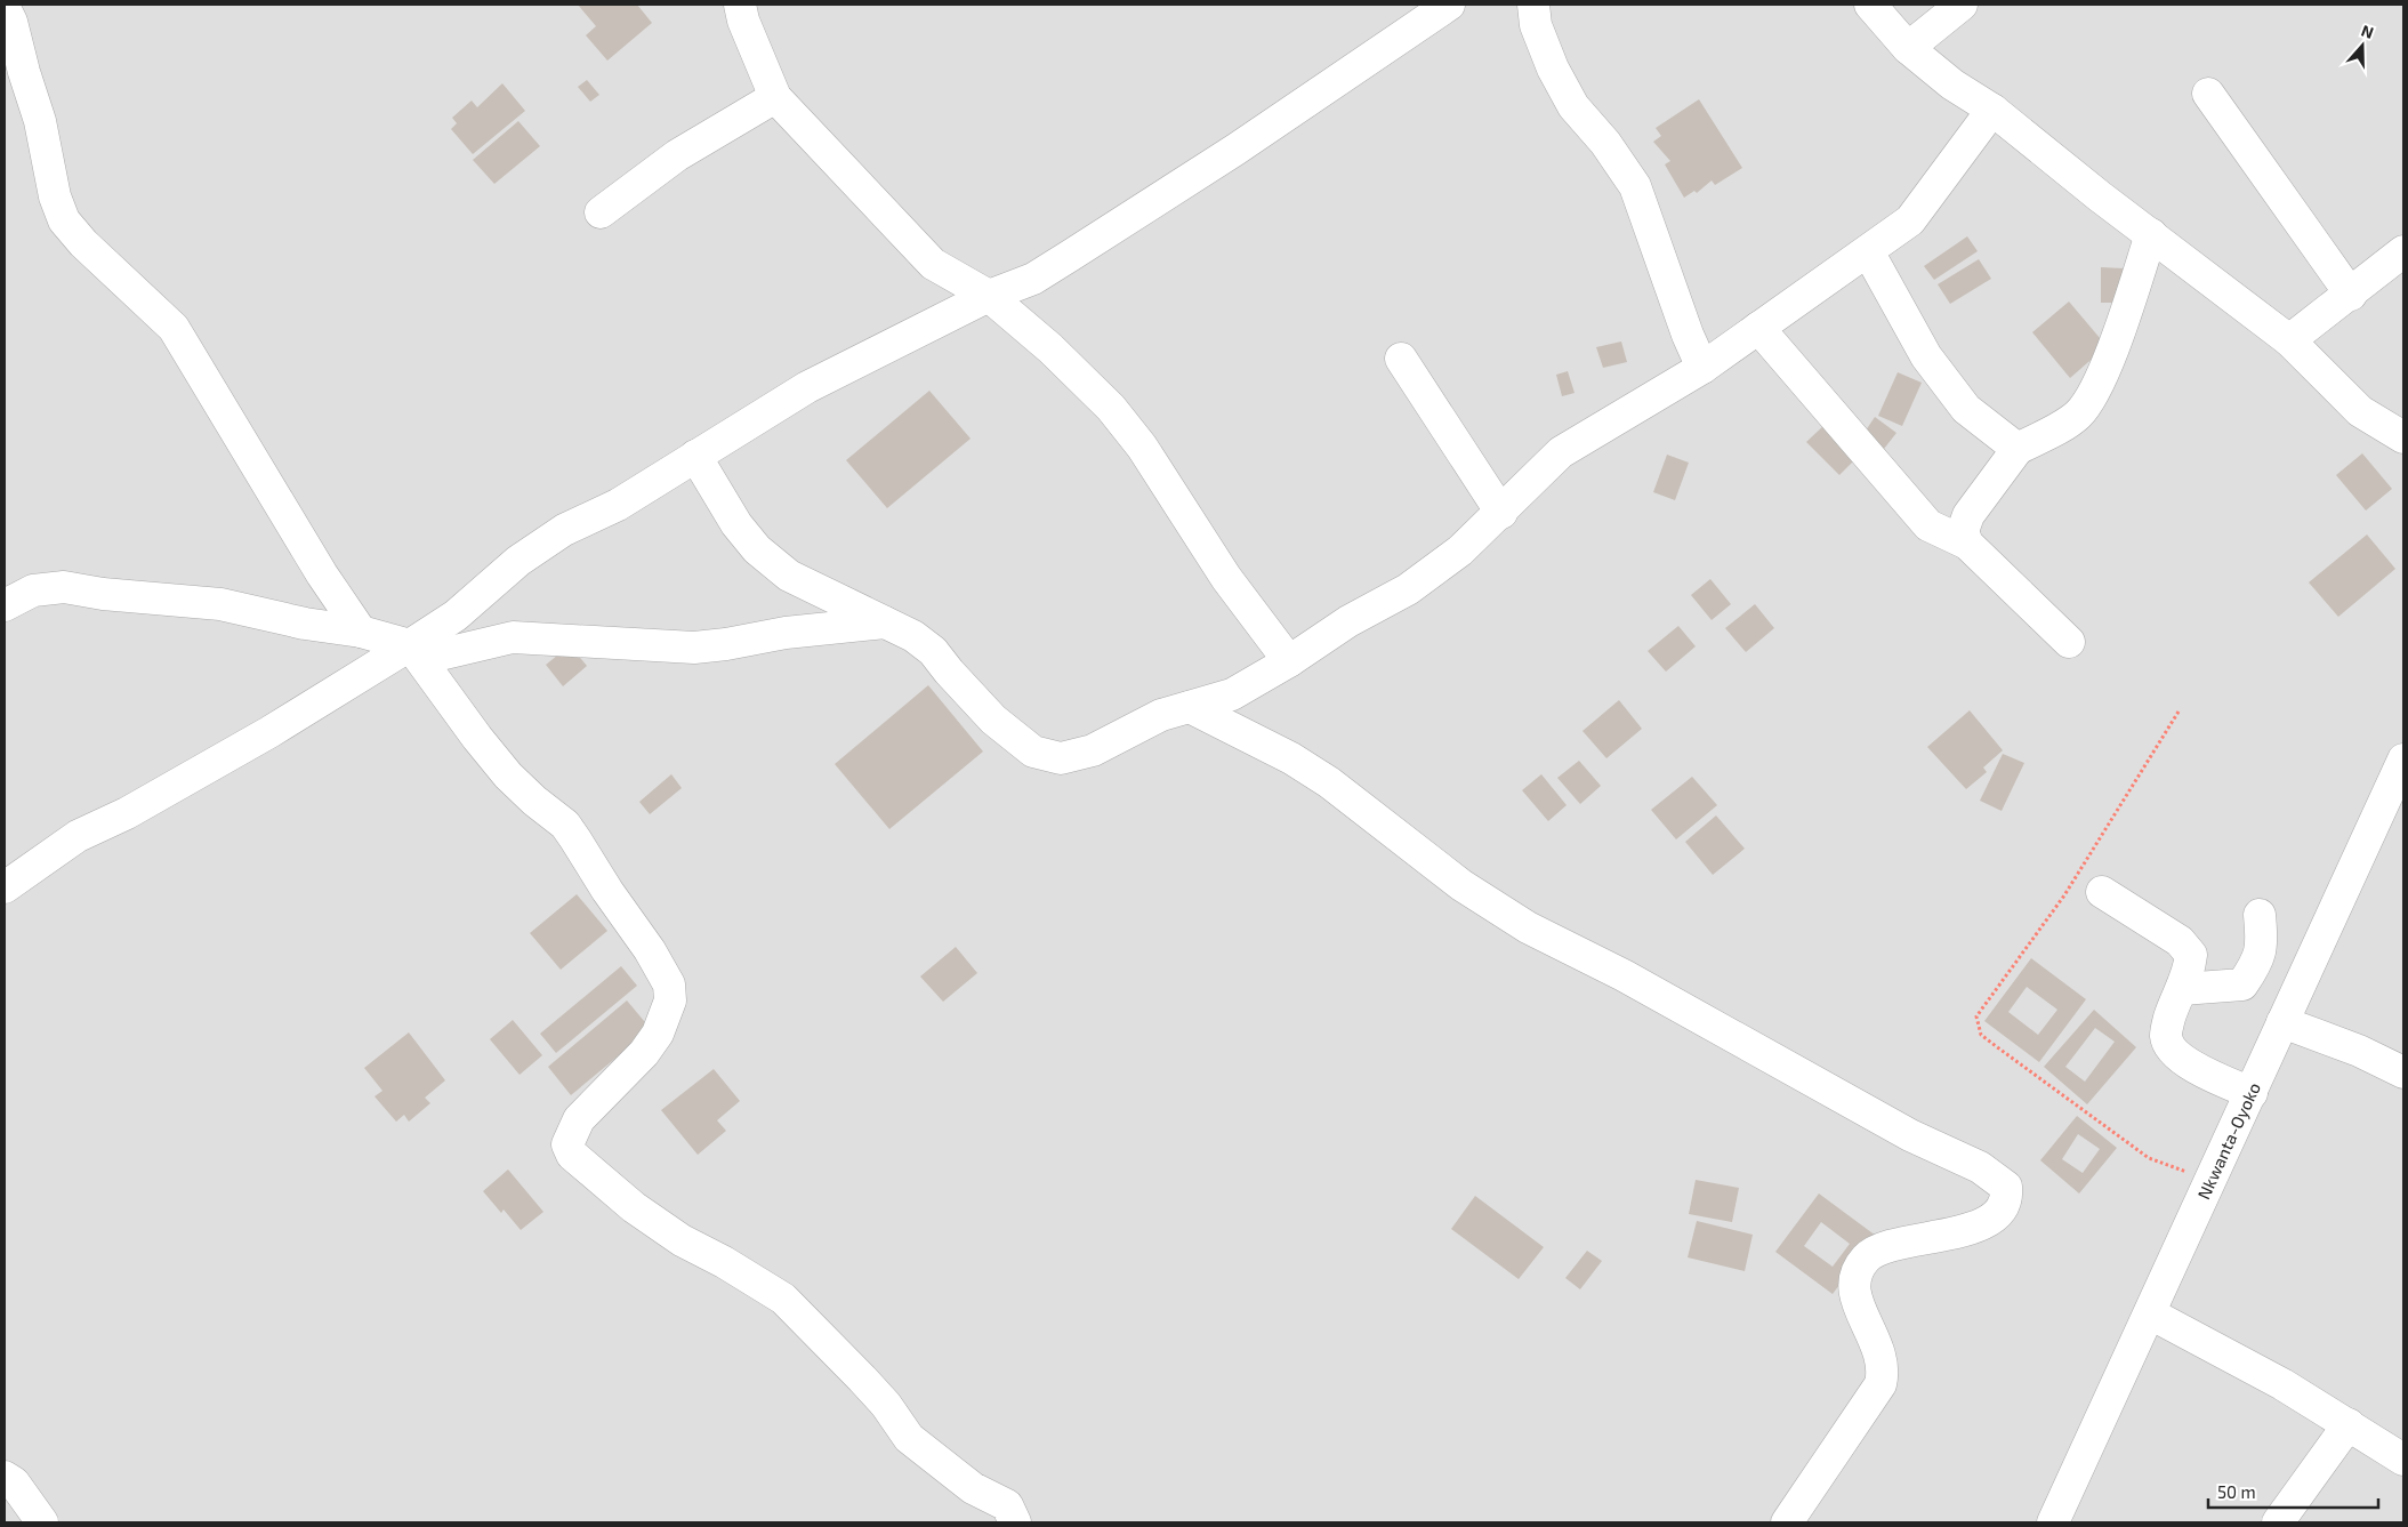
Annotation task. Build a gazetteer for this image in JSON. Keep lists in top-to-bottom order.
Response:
{
  "streets": {
    "street": ["Nkwanta-Oyoko"]
  },
  "scale_bar": "50 m",
  "north": "top"
}
